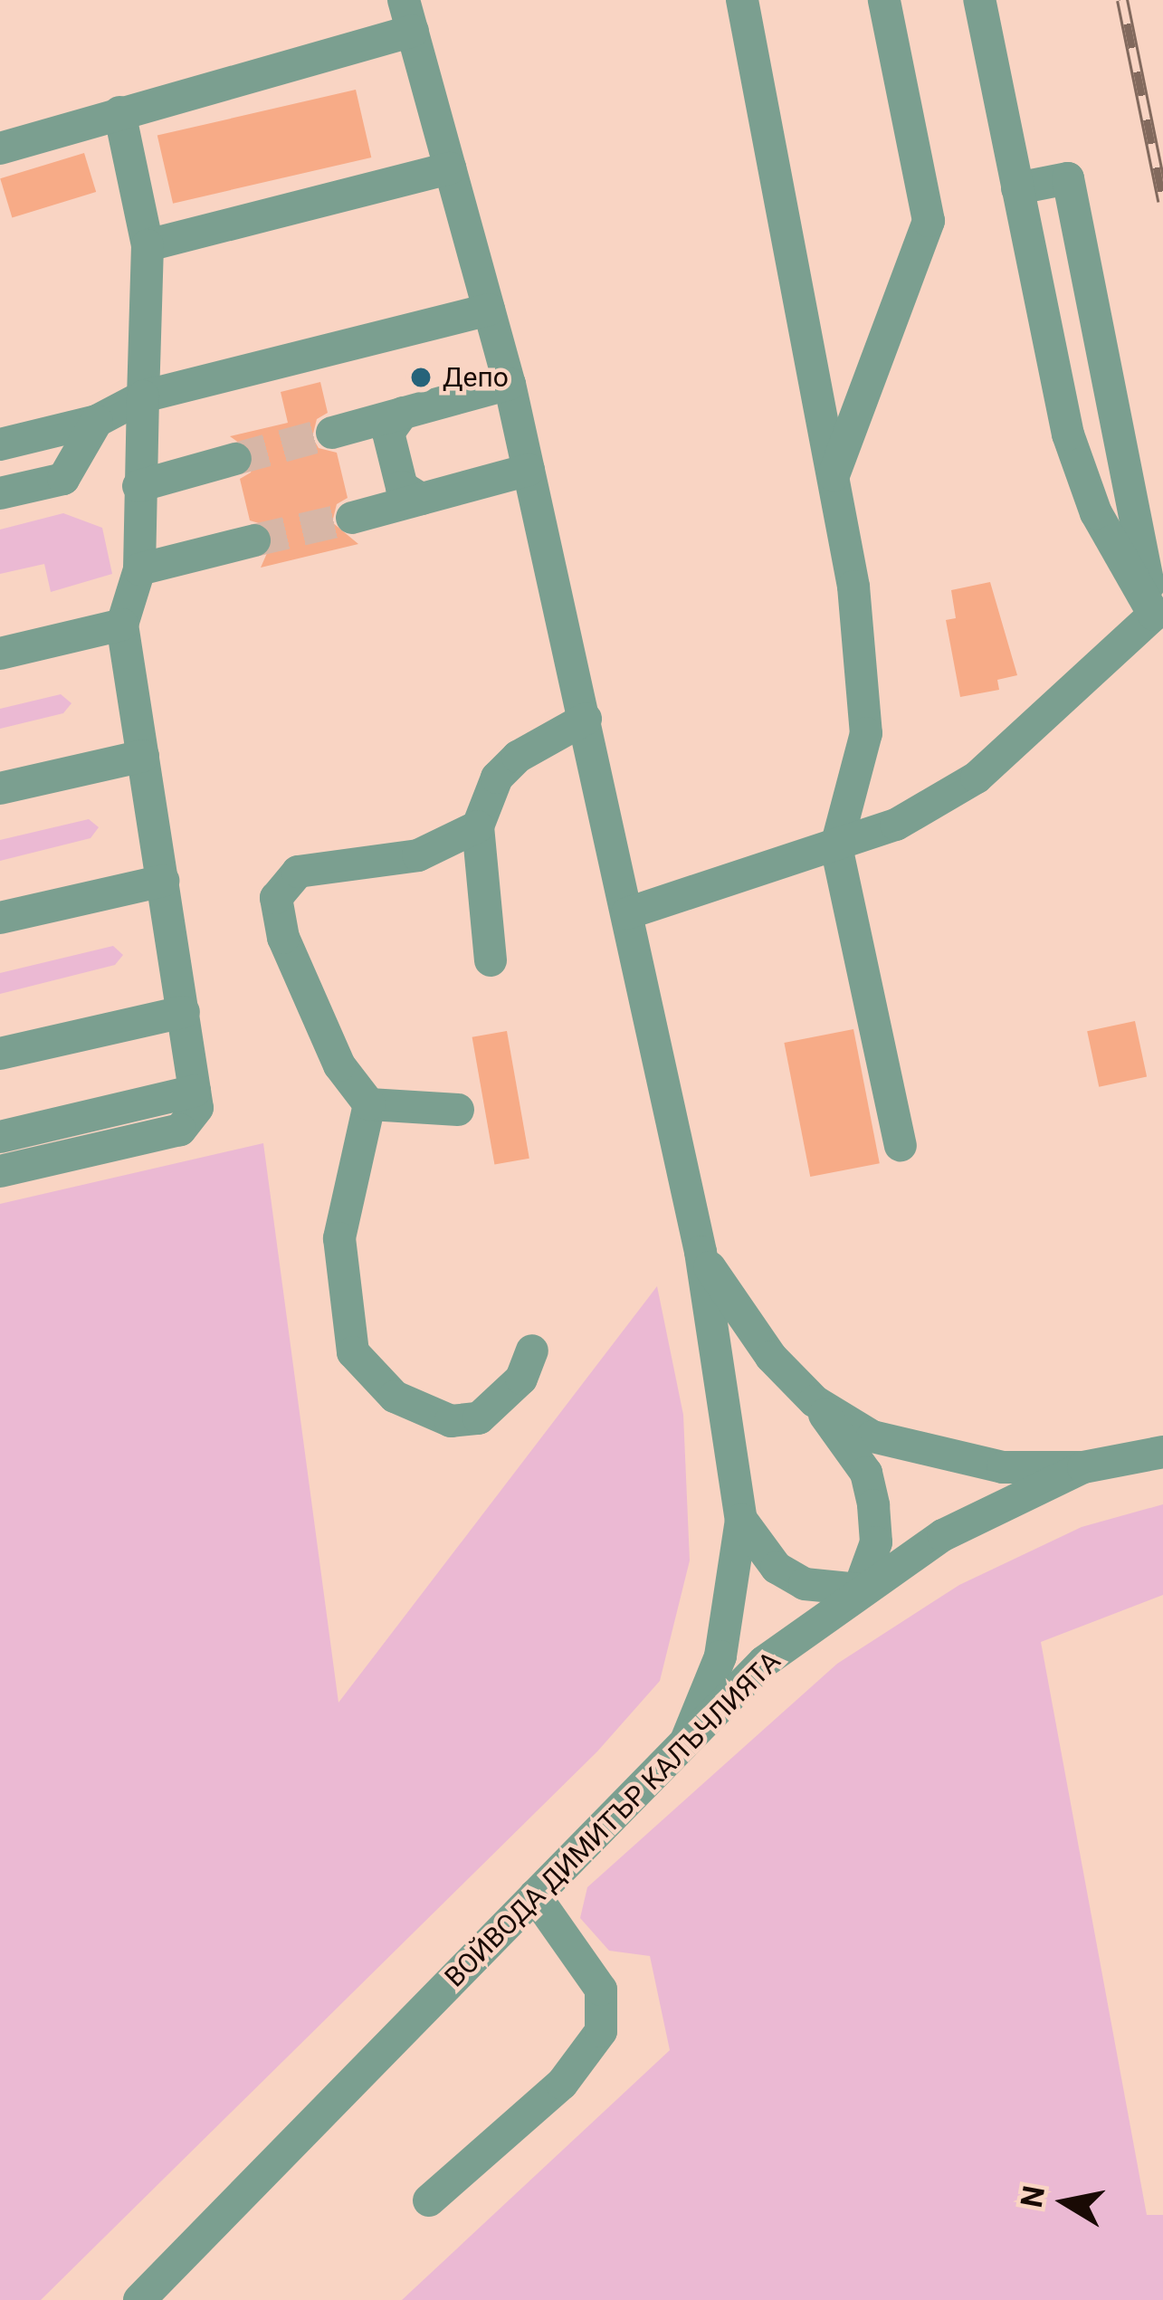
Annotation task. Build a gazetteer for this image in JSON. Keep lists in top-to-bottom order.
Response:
{
  "streets": {
    "street": ["ВОЙВОДА ДИМИТЪР КАЛЪЧЛИЯТА"]
  },
  "places": ["Депо"],
  "north": "left"
}
